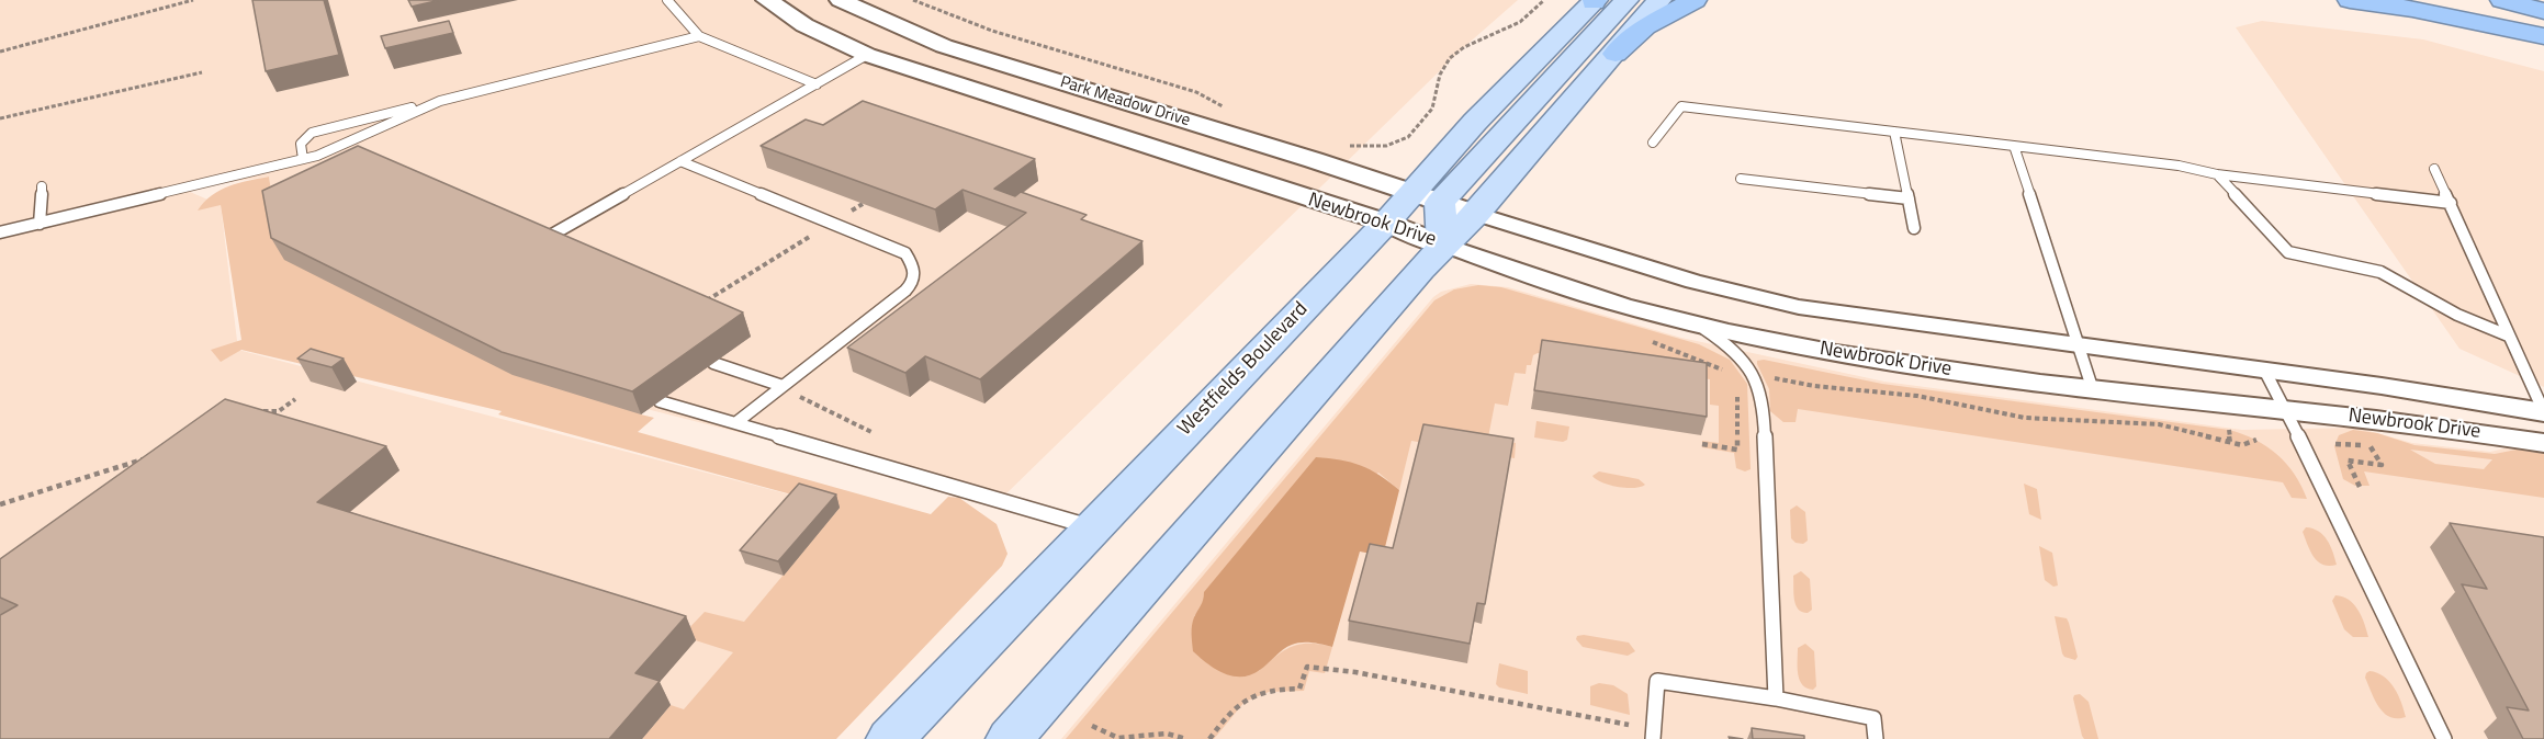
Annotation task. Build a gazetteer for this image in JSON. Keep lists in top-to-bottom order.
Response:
{
  "streets": {
    "main road": ["Westfields Boulevard"],
    "street": ["Park Meadow Drive", "Newbrook Drive"]
  },
  "crossings": [
    ["Park Meadow Drive", "Newbrook Drive"],
    ["Park Meadow Drive", "Westfields Boulevard"],
    ["Newbrook Drive", "Westfields Boulevard"]
  ]
}
